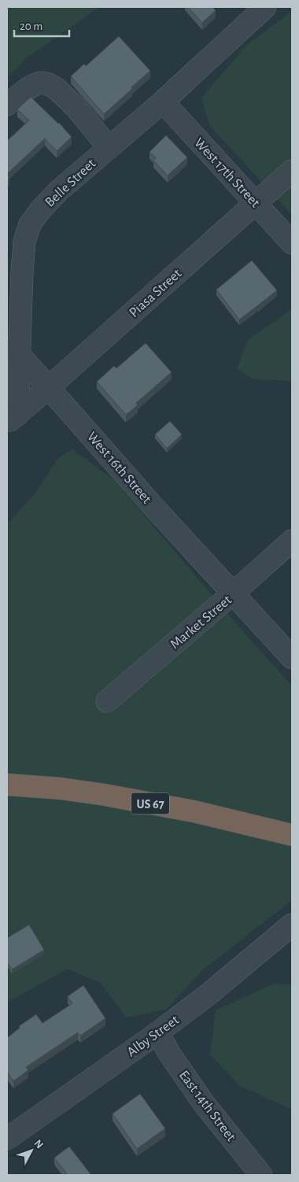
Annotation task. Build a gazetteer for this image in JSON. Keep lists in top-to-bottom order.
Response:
{
  "streets": {
    "highway": ["US 67"],
    "street": [
      "West 17th Street",
      "Belle Street",
      "Piasa Street",
      "West 16th Street",
      "Market Street",
      "Alby Street",
      "East 14th Street"
    ]
  },
  "crossings": [
    ["West 17th Street", "Belle Street"],
    ["West 17th Street", "Piasa Street"],
    ["Belle Street", "Piasa Street"],
    ["Belle Street", "West 16th Street"],
    ["Piasa Street", "West 16th Street"],
    ["West 16th Street", "Market Street"],
    ["Alby Street", "East 14th Street"]
  ],
  "scale_bar": "20 m",
  "north": "top right"
}
